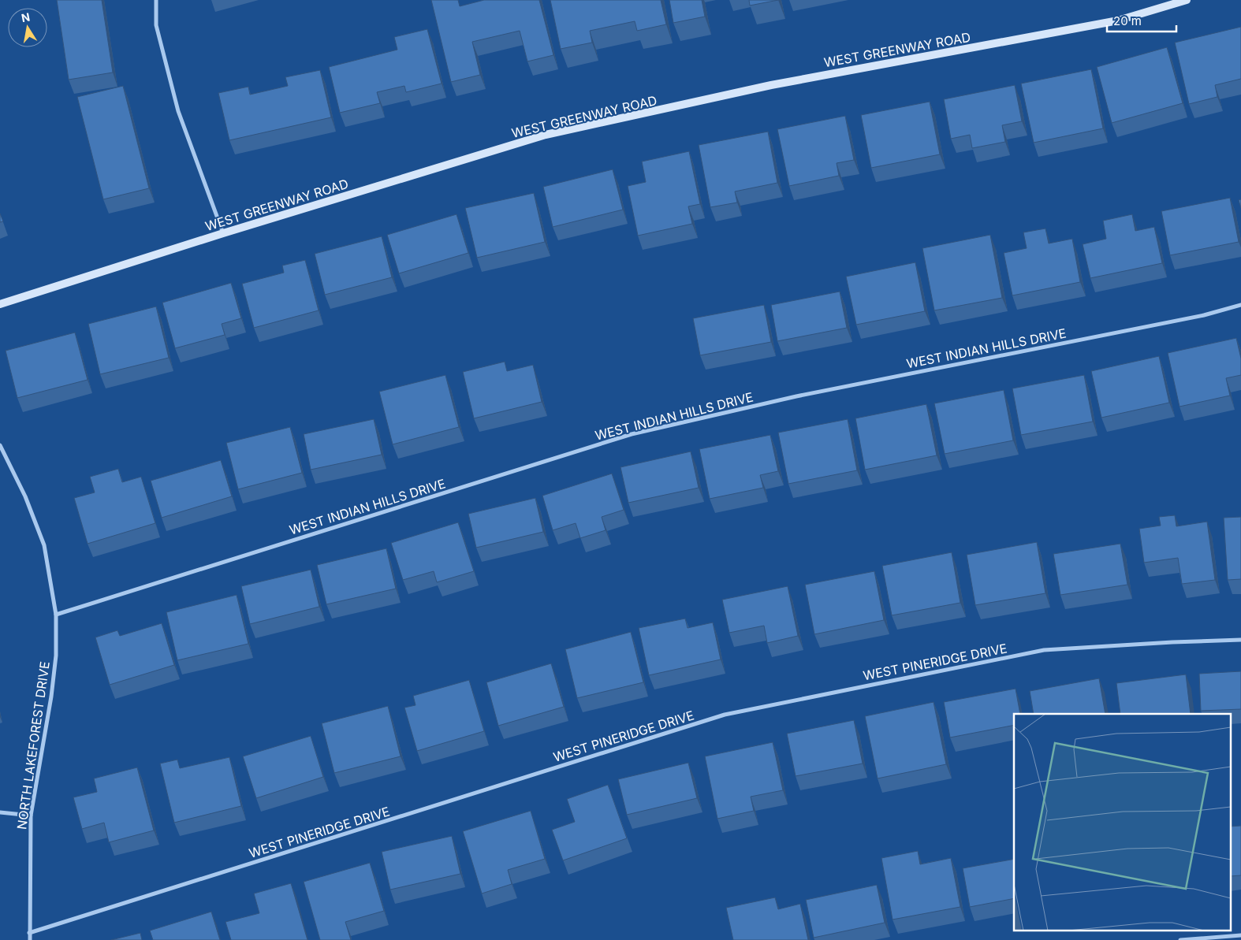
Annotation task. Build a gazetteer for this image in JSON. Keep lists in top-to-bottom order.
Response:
{
  "streets": {
    "street": [
      "WEST GREENWAY ROAD",
      "WEST INDIAN HILLS DRIVE",
      "WEST PINERIDGE DRIVE",
      "NORTH LAKEFOREST DRIVE"
    ]
  },
  "crossings": [
    ["WEST INDIAN HILLS DRIVE", "NORTH LAKEFOREST DRIVE"],
    ["WEST PINERIDGE DRIVE", "NORTH LAKEFOREST DRIVE"]
  ],
  "scale_bar": "20 m",
  "north": "top"
}
